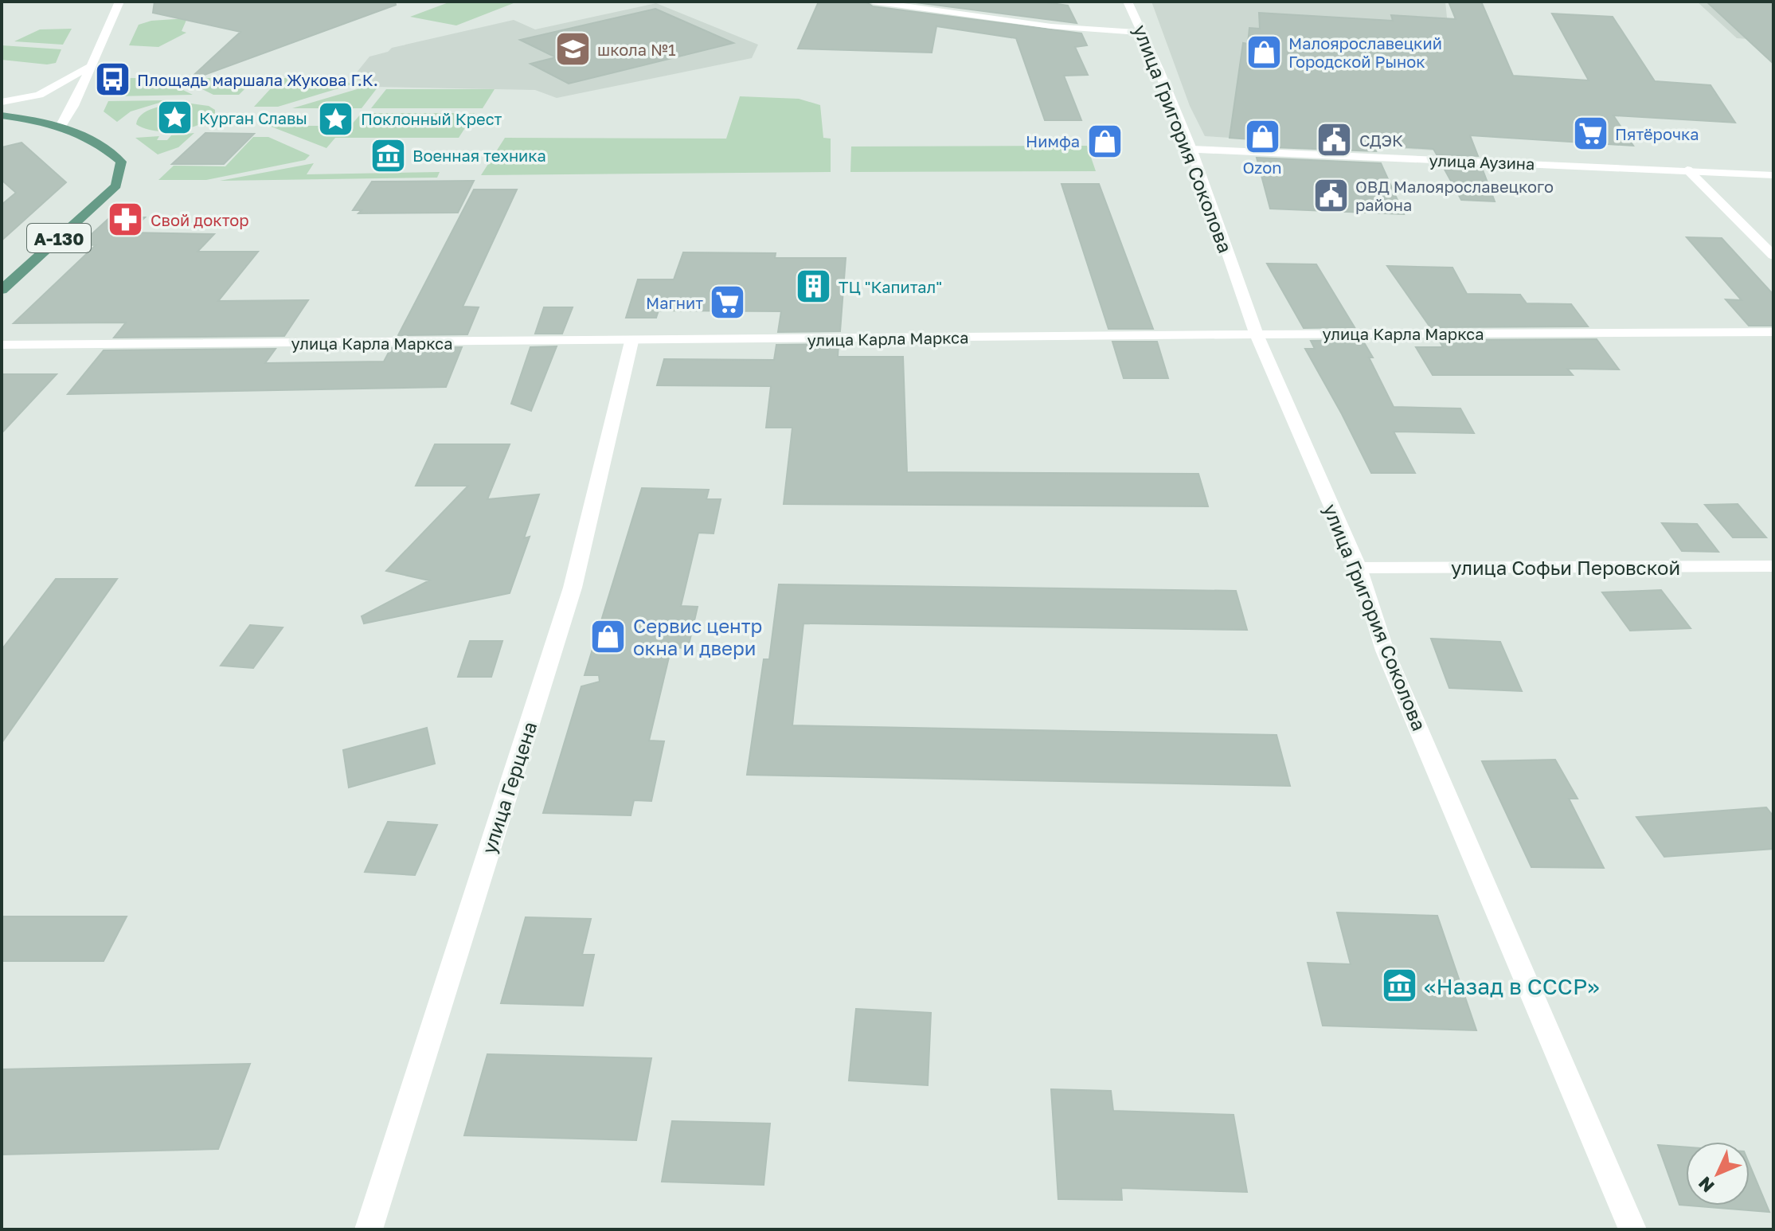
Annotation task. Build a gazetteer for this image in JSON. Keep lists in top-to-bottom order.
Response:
{
  "streets": {
    "main road": ["А-130"],
    "street": [
      "улица Григория Соколова",
      "улица Аузина",
      "улица Карла Маркса",
      "улица Софьи Перовской",
      "улица Герцена"
    ]
  },
  "crossings": [
    ["улица Григория Соколова", "улица Аузина"],
    ["улица Григория Соколова", "улица Карла Маркса"],
    ["улица Григория Соколова", "улица Софьи Перовской"],
    ["улица Карла Маркса", "улица Герцена"]
  ],
  "places": {
    "school or university": ["школа №1"],
    "shop": [
      "Малоярославецкий Городской Рынок",
      "Ozon",
      "Нимфа",
      "Сервис центр окна и двери"
    ],
    "bus stop": ["Площадь маршала Жукова Г.К."],
    "place": ["Курган Славы", "Поклонный Крест"],
    "supermarket": ["Пятёрочка", "Магнит"],
    "public building": ["СДЭК", "ОВД Малоярославецкого района"],
    "museum": ["Военная техника", "«Назад в СССР»"],
    "pharmacy": ["Свой доктор"],
    "building": ["ТЦ \"Капитал\""]
  },
  "north": "bottom left"
}
